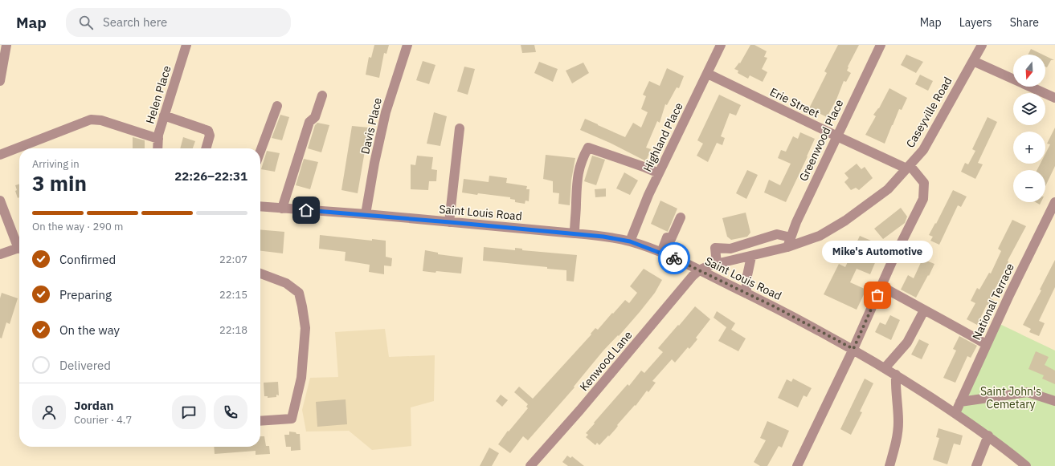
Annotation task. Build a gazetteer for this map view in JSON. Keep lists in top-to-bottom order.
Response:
{
  "streets": {
    "street": [
      "Helen Place",
      "Erie Street",
      "Caseyville Road",
      "Davis Place",
      "Highland Place",
      "Greenwood Place",
      "Saint Louis Road",
      "National Terrace",
      "Kenwood Lane"
    ]
  },
  "crossings": [
    ["Erie Street", "Caseyville Road"],
    ["Erie Street", "Highland Place"],
    ["Erie Street", "Greenwood Place"],
    ["Caseyville Road", "Greenwood Place"],
    ["Caseyville Road", "Saint Louis Road"],
    ["Caseyville Road", "Kenwood Lane"],
    ["Davis Place", "Saint Louis Road"],
    ["Highland Place", "Saint Louis Road"],
    ["Saint Louis Road", "National Terrace"],
    ["Saint Louis Road", "Kenwood Lane"]
  ],
  "parks": ["Saint John's Cemetary"],
  "places": ["Mike's Automotive"],
  "north": "bottom",
  "page": {
    "header": "Map",
    "search": "Search here",
    "nav": ["Map", "Layers", "Share"],
    "map_buttons": ["+", "−"],
    "heading": ["3 min", "Arriving in", "22:26–22:31"],
    "panel": ["Jordan", "Courier · 4.7"],
    "bar": "On the way · 290 m",
    "bubble": "Mike's Automotive",
    "list": [
      ["Confirmed", "22:07"],
      ["Preparing", "22:15"],
      ["On the way", "22:18"],
      "Delivered"
    ]
  }
}
